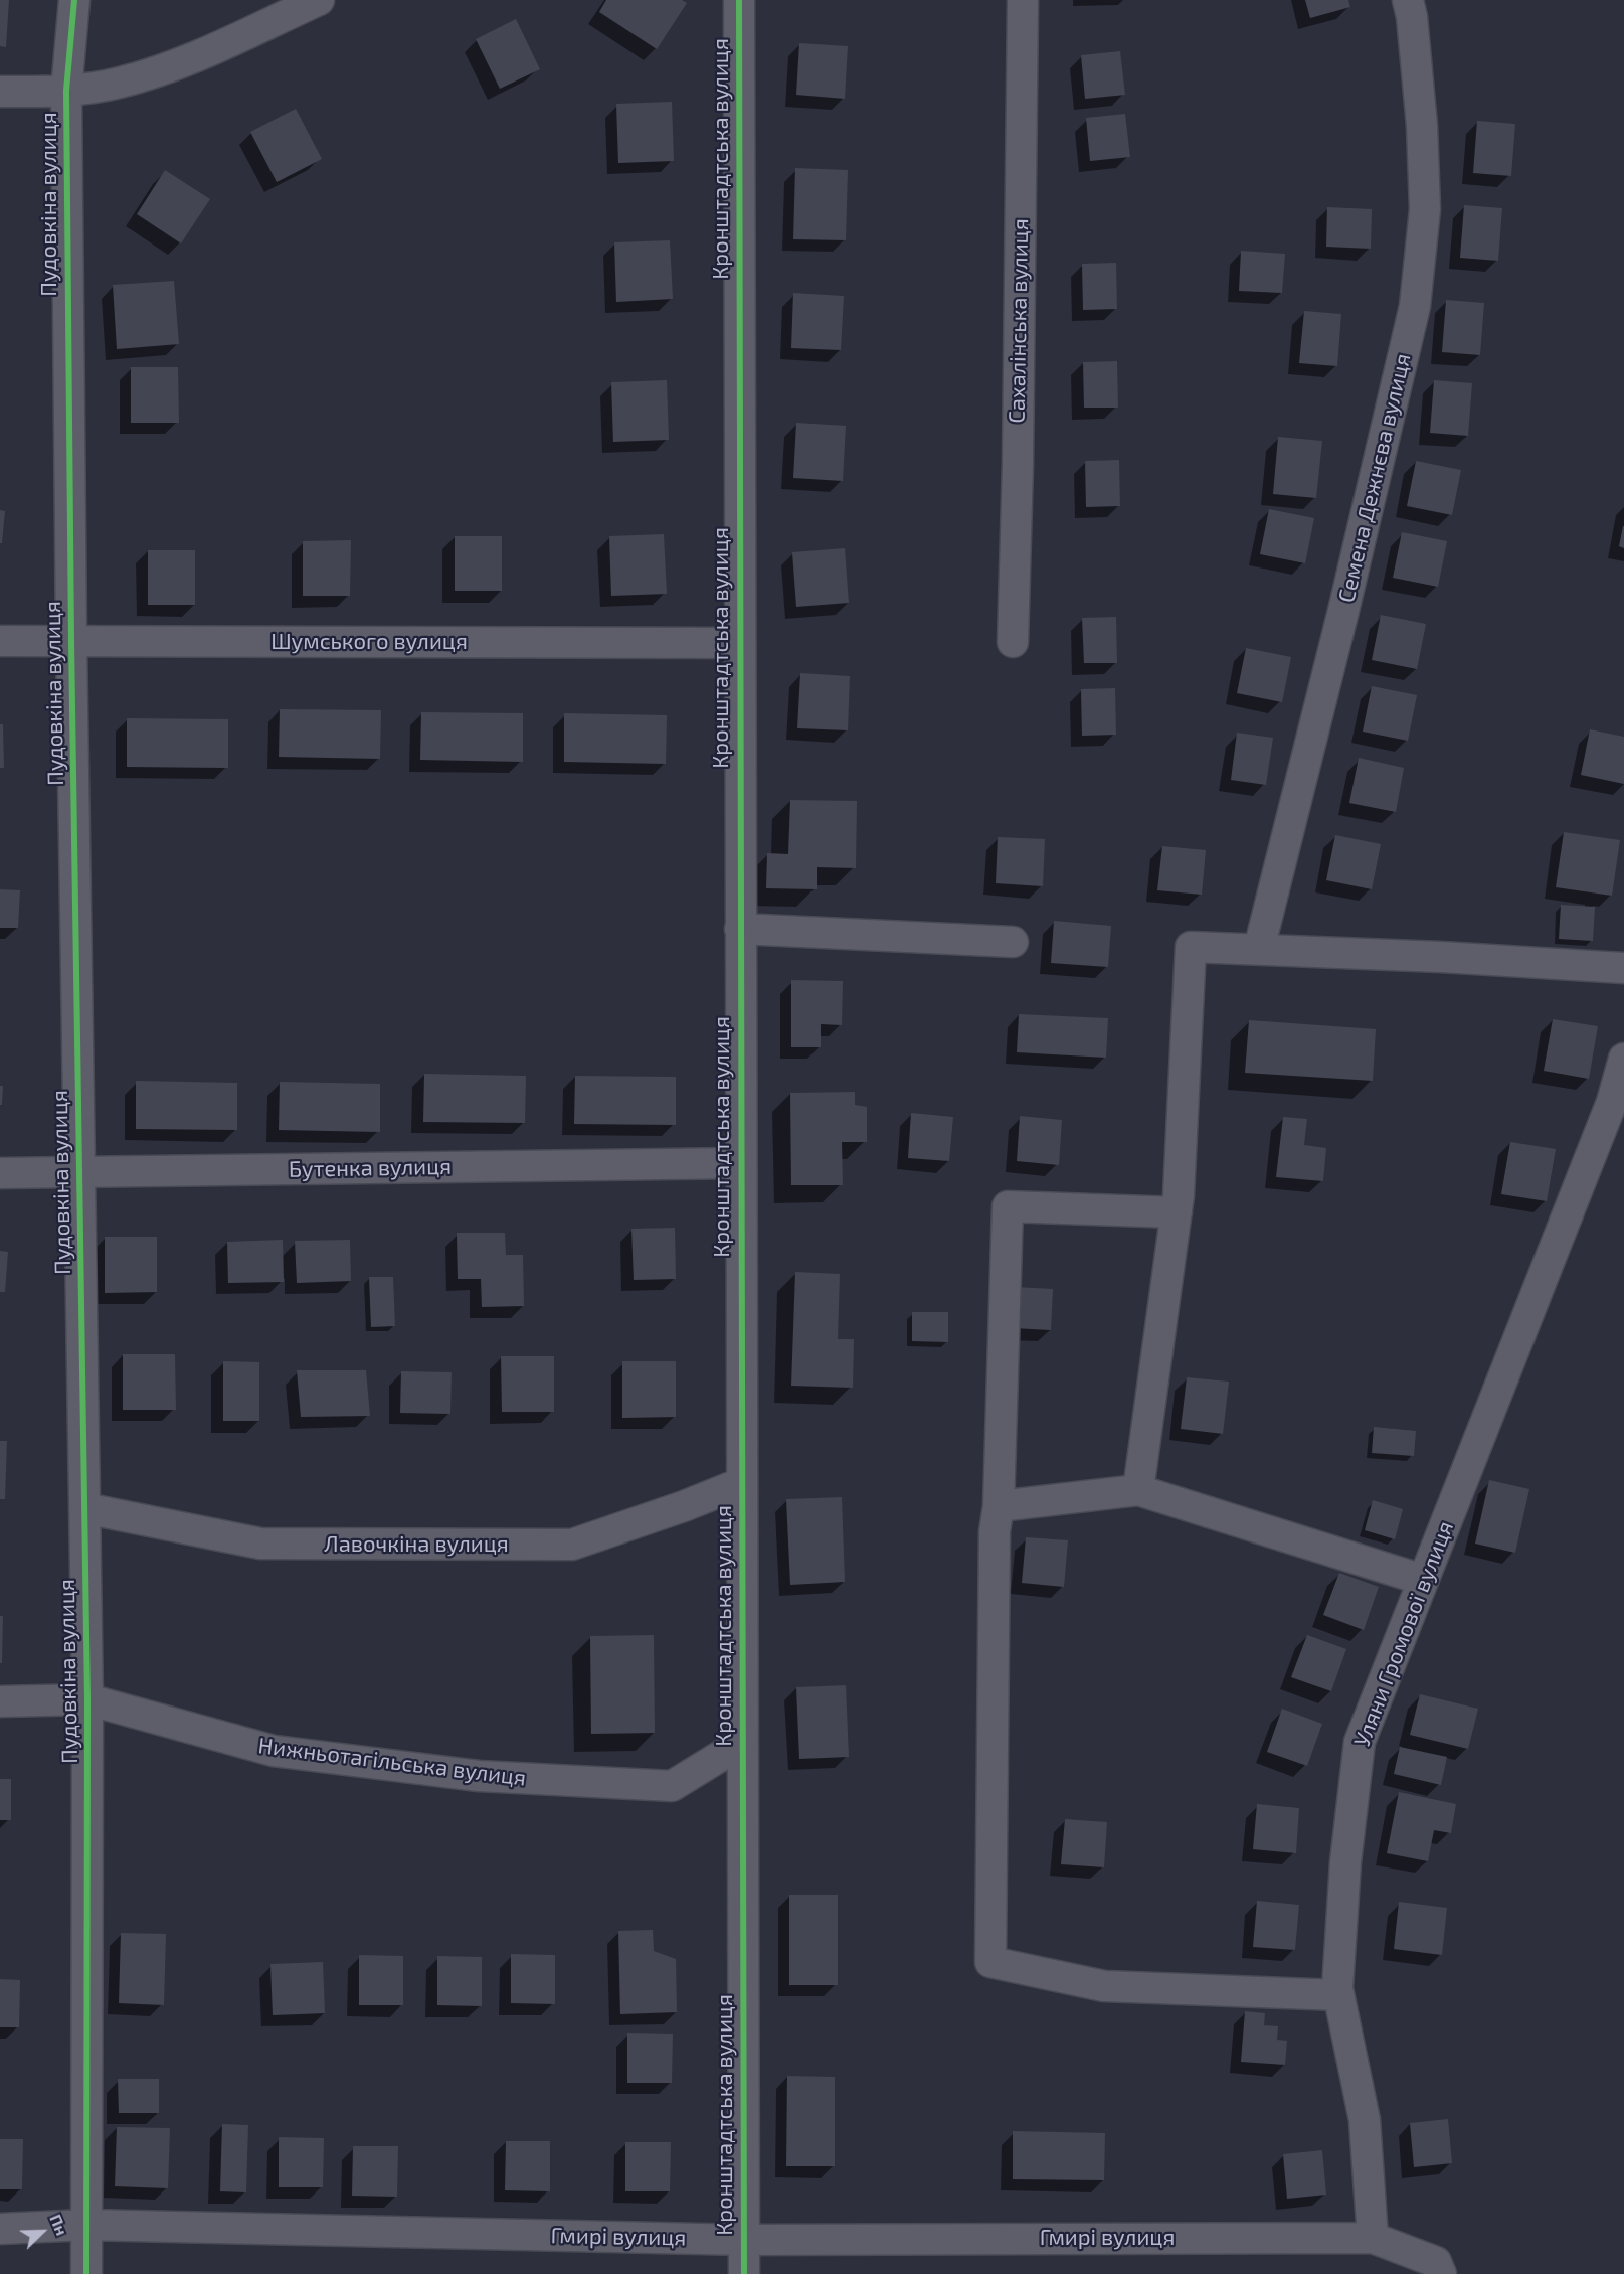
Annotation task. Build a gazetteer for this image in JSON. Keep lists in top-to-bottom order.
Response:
{
  "streets": {
    "street": [
      "Кронштадтська вулиця",
      "Пудовкіна вулиця",
      "Сахалінська вулиця",
      "Семена Дежнєва вулиця",
      "Шумського вулиця",
      "Бутенка вулиця",
      "Лавочкіна вулиця",
      "Уляни Громової вулиця",
      "Нижньотагільська вулиця",
      "Гмирі вулиця"
    ]
  },
  "crossings": [
    ["Кронштадтська вулиця", "Шумського вулиця"],
    ["Кронштадтська вулиця", "Бутенка вулиця"],
    ["Кронштадтська вулиця", "Лавочкіна вулиця"],
    ["Кронштадтська вулиця", "Нижньотагільська вулиця"],
    ["Кронштадтська вулиця", "Гмирі вулиця"],
    ["Пудовкіна вулиця", "Шумського вулиця"],
    ["Пудовкіна вулиця", "Бутенка вулиця"],
    ["Пудовкіна вулиця", "Лавочкіна вулиця"],
    ["Пудовкіна вулиця", "Нижньотагільська вулиця"],
    ["Пудовкіна вулиця", "Гмирі вулиця"],
    ["Уляни Громової вулиця", "Гмирі вулиця"]
  ],
  "north": "top right"
}
